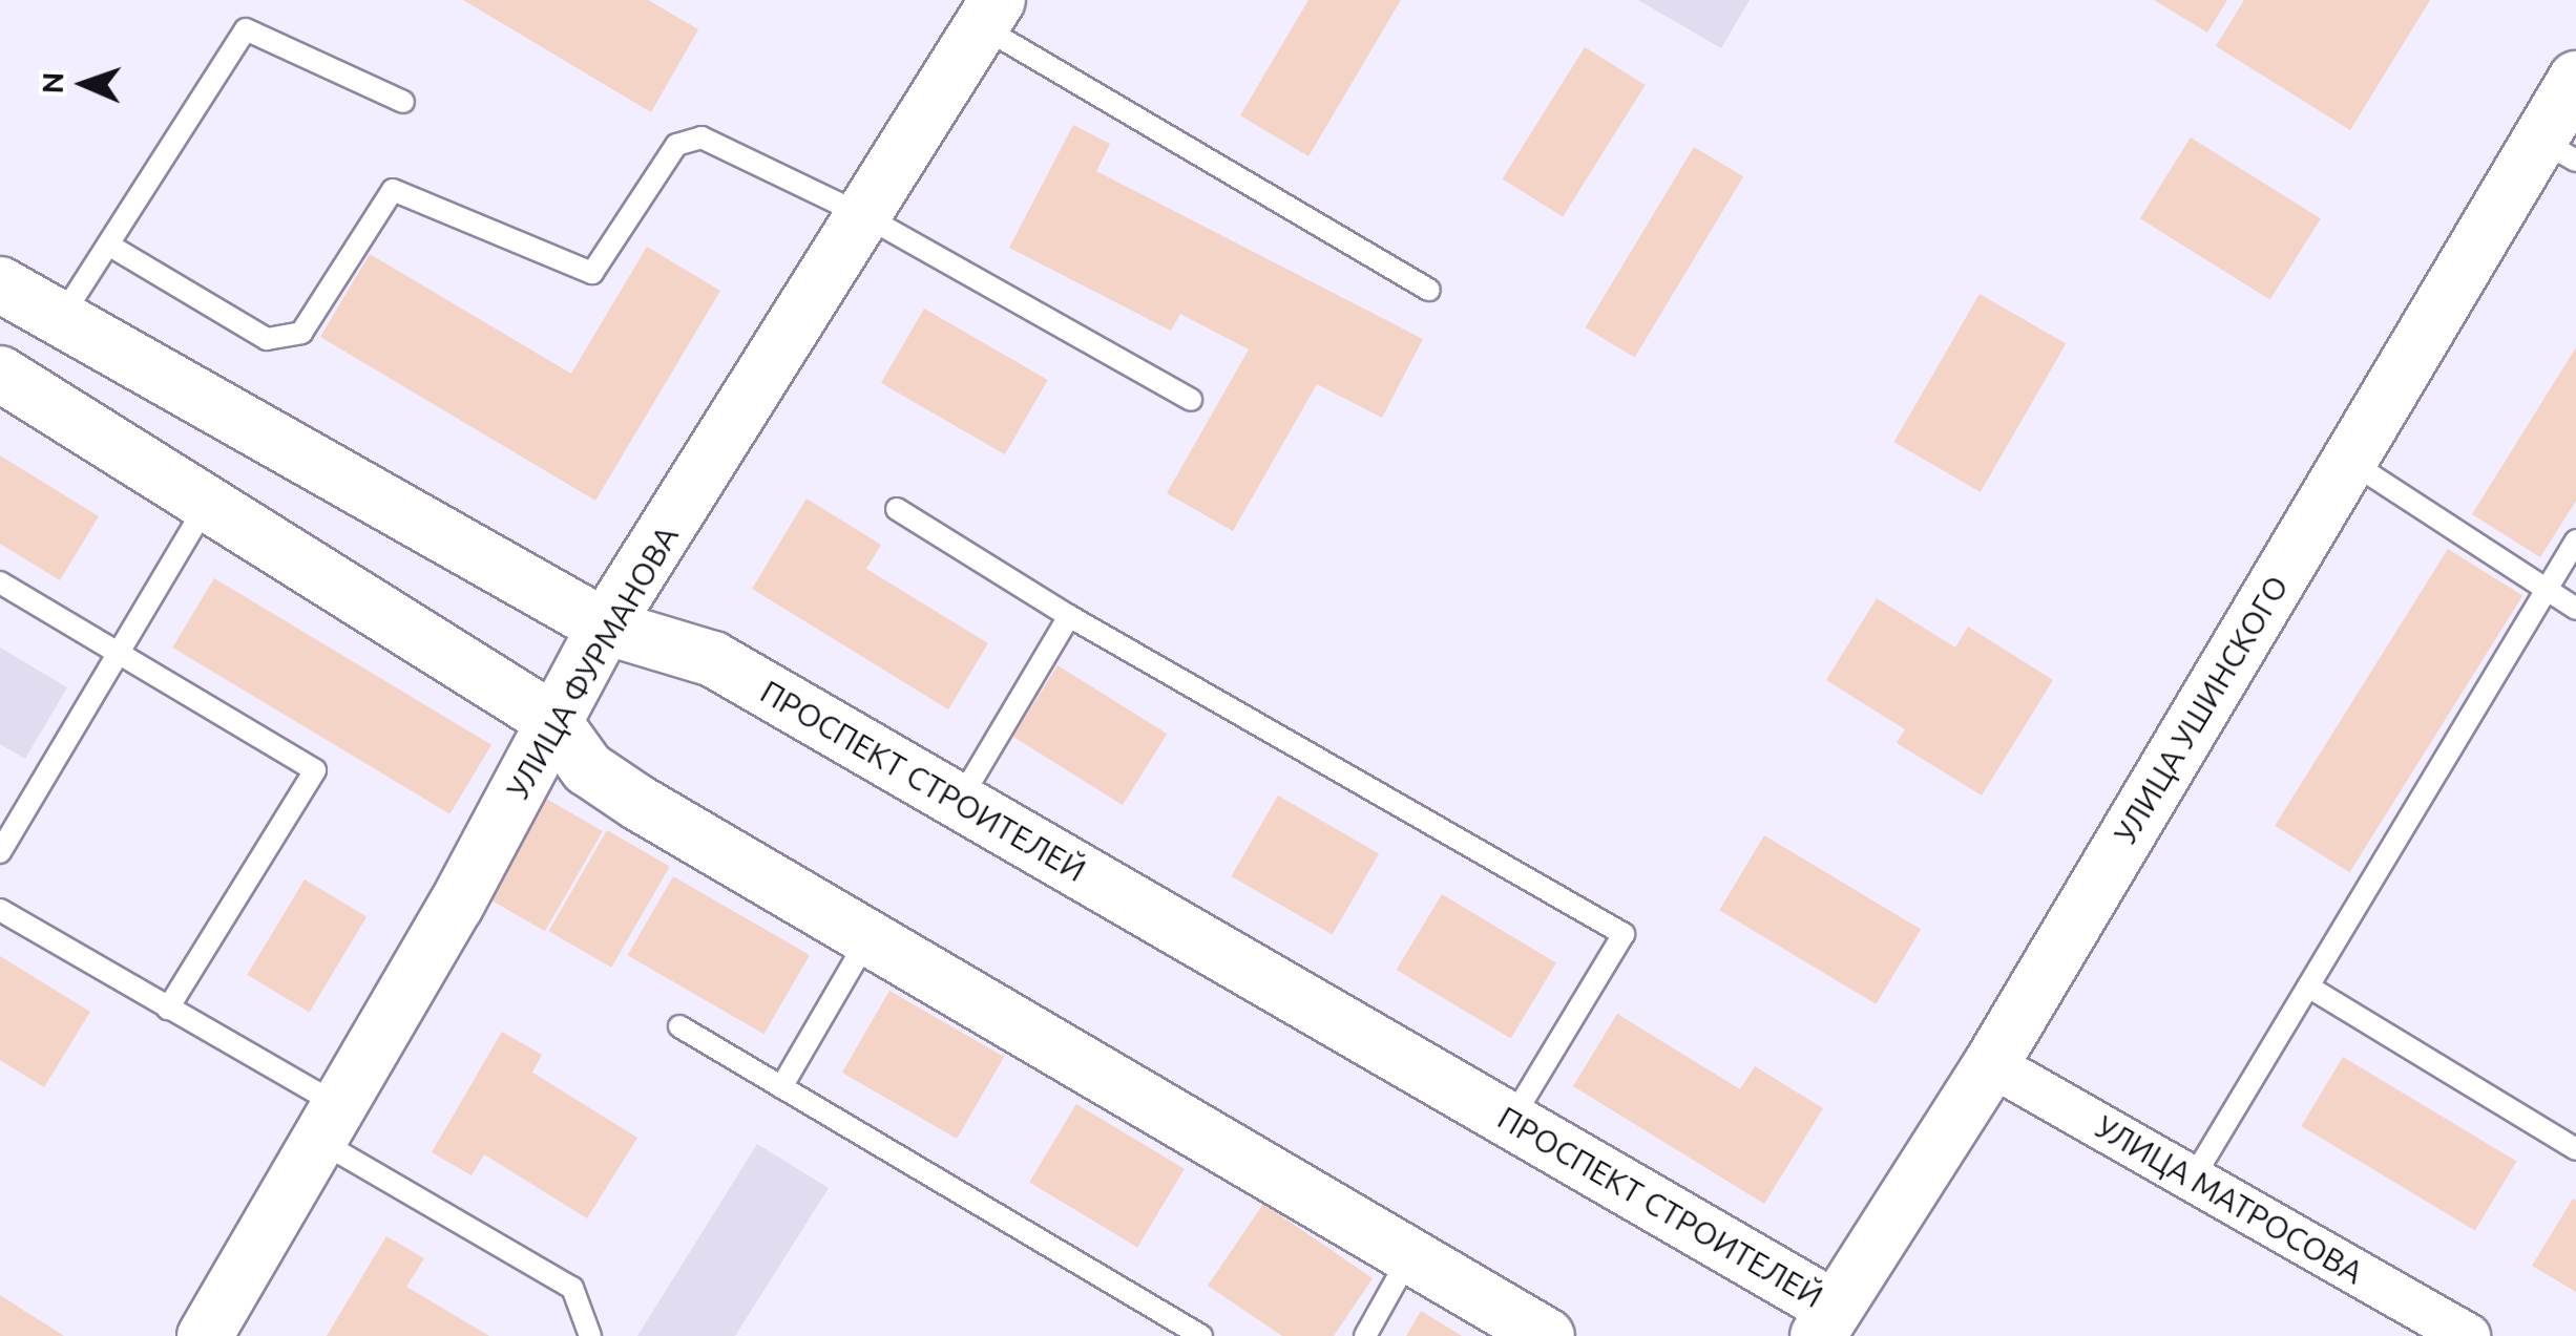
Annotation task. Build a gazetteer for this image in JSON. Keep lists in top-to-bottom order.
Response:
{
  "streets": {
    "street": [
      "УЛИЦА ФУРМАНОВА",
      "УЛИЦА УШИНСКОГО",
      "ПРОСПЕКТ СТРОИТЕЛЕЙ",
      "УЛИЦА МАТРОСОВА"
    ]
  },
  "crossings": [
    ["УЛИЦА ФУРМАНОВА", "ПРОСПЕКТ СТРОИТЕЛЕЙ"],
    ["УЛИЦА УШИНСКОГО", "ПРОСПЕКТ СТРОИТЕЛЕЙ"],
    ["УЛИЦА УШИНСКОГО", "УЛИЦА МАТРОСОВА"]
  ],
  "north": "left"
}
